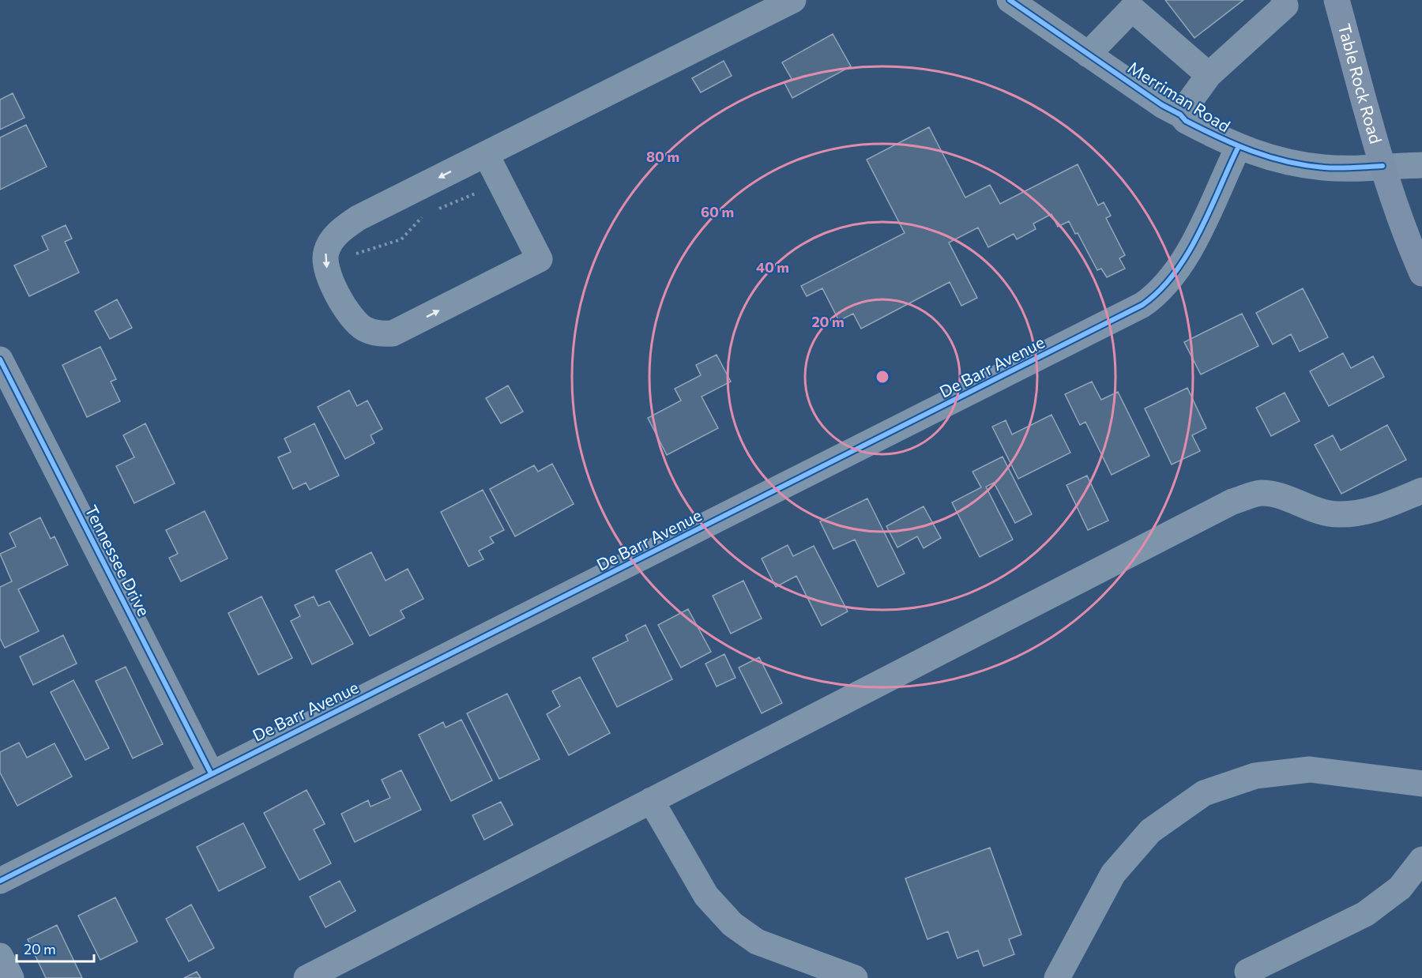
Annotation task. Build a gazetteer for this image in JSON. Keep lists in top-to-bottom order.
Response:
{
  "streets": {
    "main road": ["Table Rock Road"],
    "street": ["Merriman Road", "De Barr Avenue", "Tennessee Drive"]
  },
  "crossings": [
    ["Table Rock Road", "Merriman Road"],
    ["Merriman Road", "De Barr Avenue"],
    ["De Barr Avenue", "Tennessee Drive"]
  ],
  "scale_bar": "20 m",
  "rings": [
    "80 m",
    "60 m",
    "40 m",
    "20 m"
  ]
}
